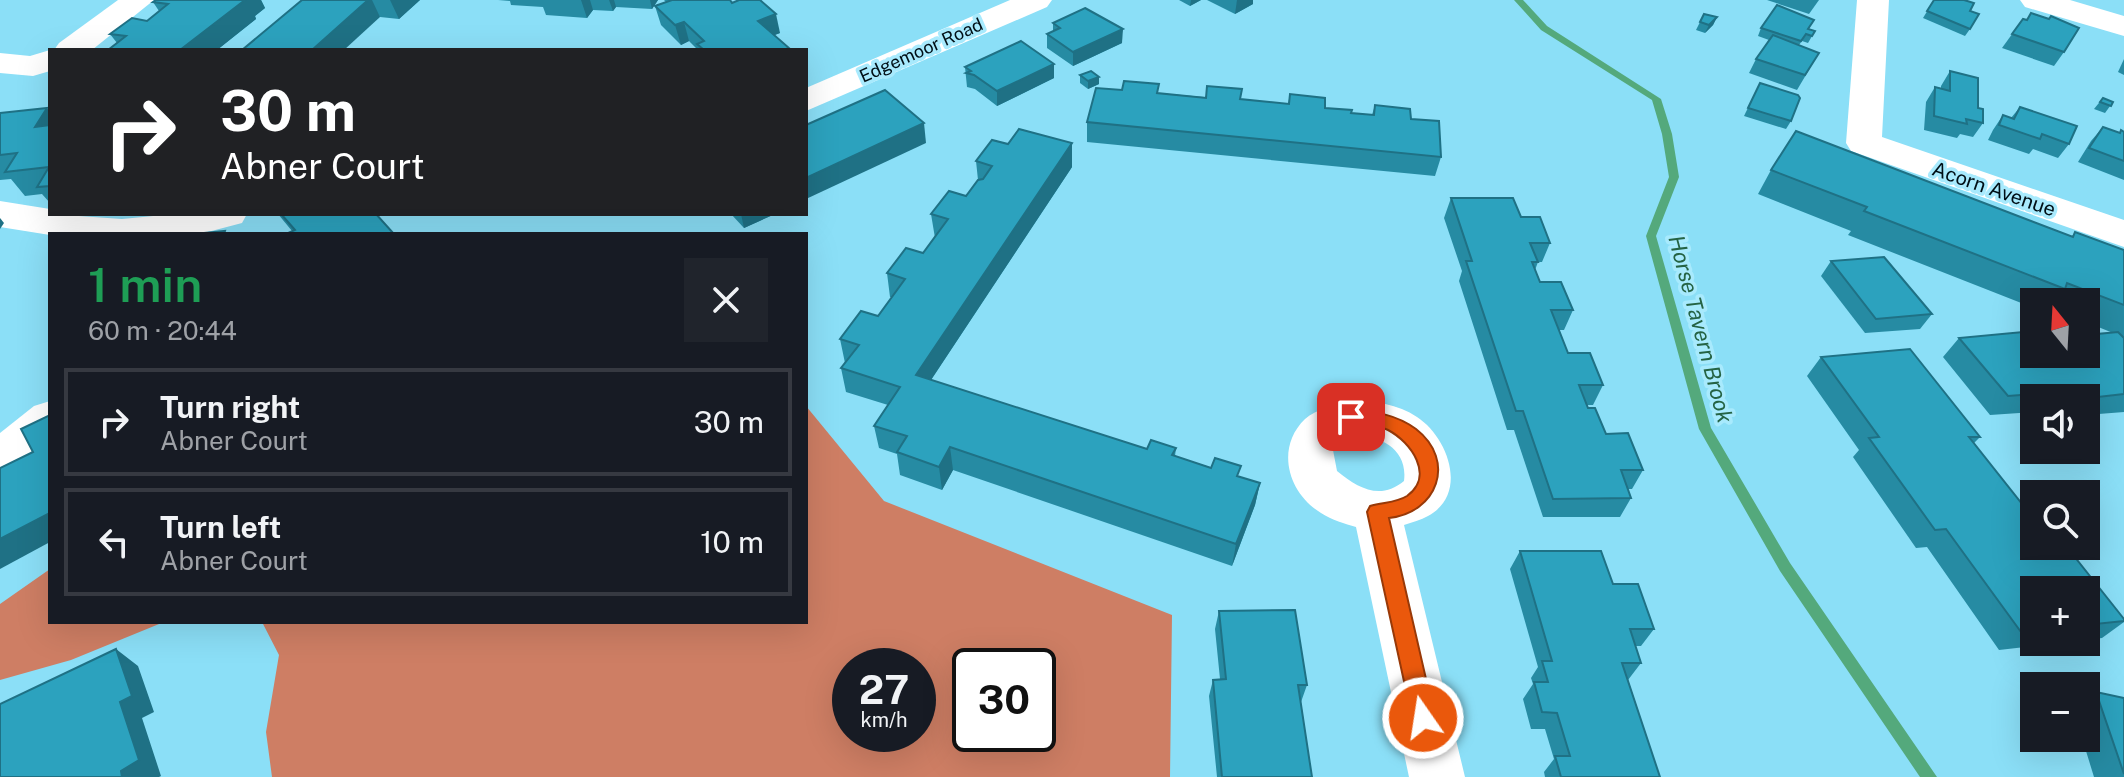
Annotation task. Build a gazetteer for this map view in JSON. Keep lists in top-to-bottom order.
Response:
{
  "streets": {
    "street": ["Edgemoor Road", "Acorn Avenue"]
  },
  "water": ["Horse Tavern Brook"],
  "north": "top",
  "page": {
    "turn": ["30 m", "Abner Court"],
    "heading": ["1 min", "60 m · 20:44"],
    "map_buttons": ["+", "−"],
    "list": [
      {
        "name": "Turn right",
        "note": "Abner Court",
        "value": "30 m"
      },
      {
        "name": "Turn left",
        "note": "Abner Court",
        "value": "10 m"
      }
    ],
    "speed": "27 km/h",
    "limit": "30"
  }
}
